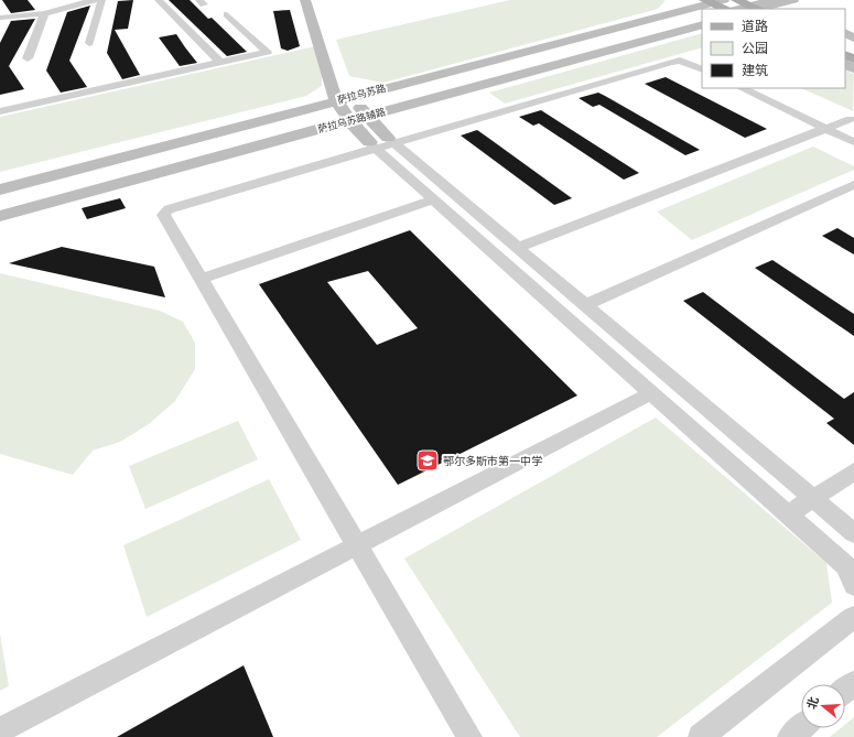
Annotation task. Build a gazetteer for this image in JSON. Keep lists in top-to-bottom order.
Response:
{
  "streets": {
    "street": ["萨拉乌苏路", "萨拉乌苏路辅路"]
  },
  "crossings": [
    ["萨拉乌苏路", "萨拉乌苏路辅路"]
  ],
  "places": {
    "school or university": ["鄂尔多斯市第一中学"]
  },
  "legend": ["道路", "公园", "建筑"],
  "north": "left"
}
